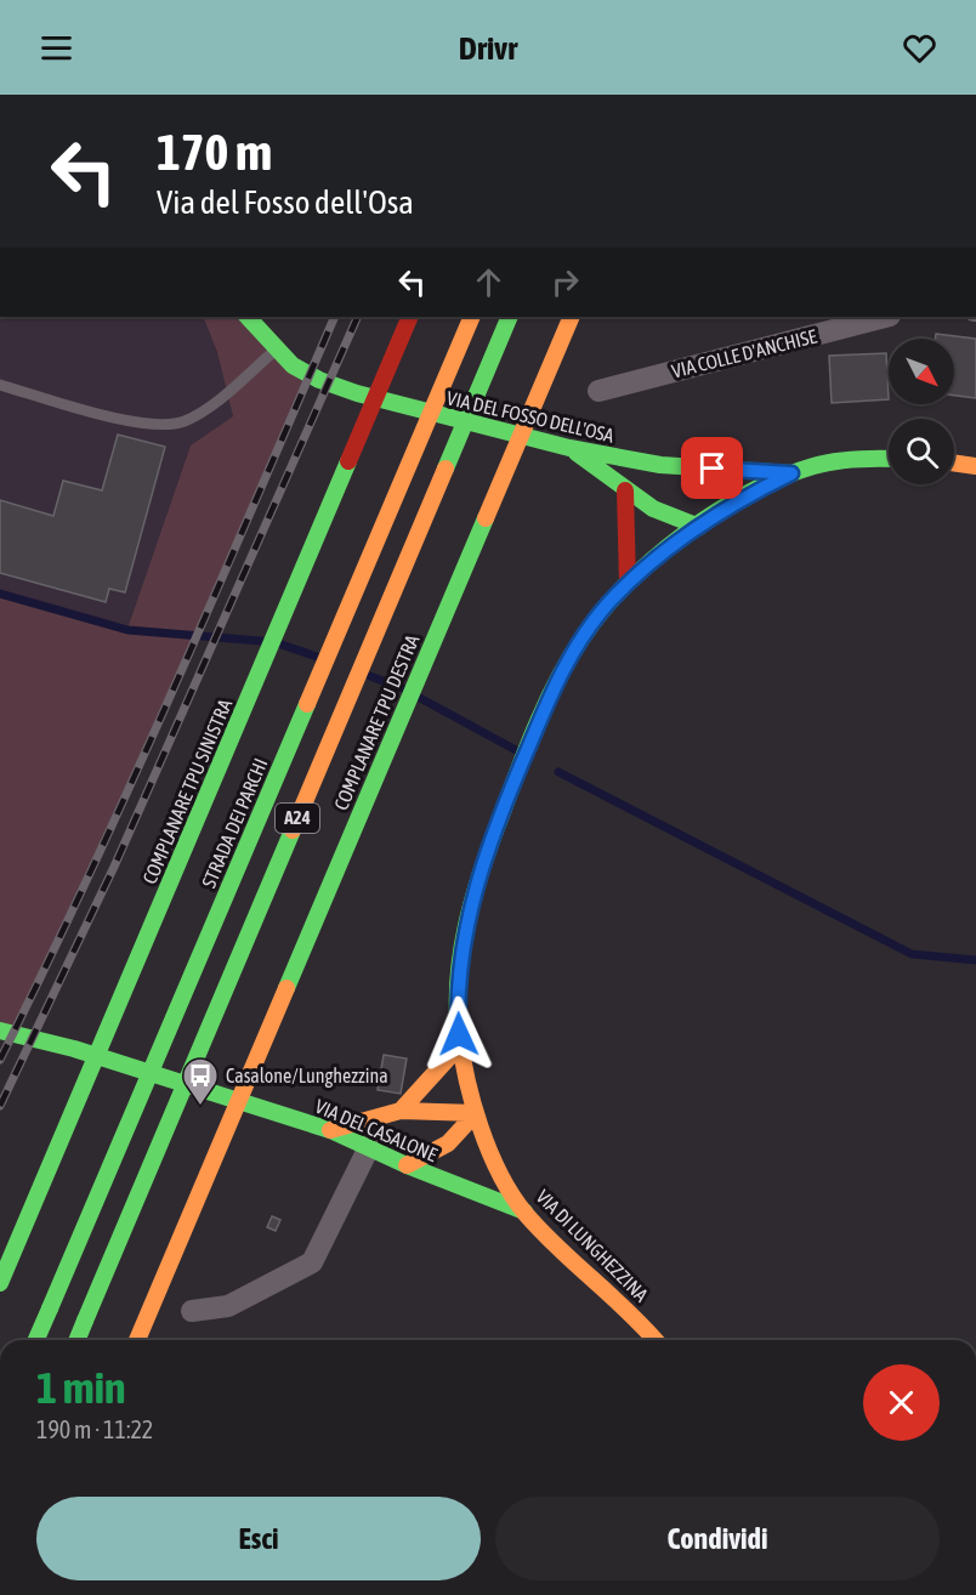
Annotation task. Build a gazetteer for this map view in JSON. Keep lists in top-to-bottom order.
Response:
{
  "streets": {
    "main road": [
      "VIA DEL FOSSO DELL'OSA",
      "COMPLANARE TPU DESTRA",
      "COMPLANARE TPU SINISTRA",
      "A24",
      "STRADA DEI PARCHI",
      "VIA DEL CASALONE",
      "VIA DI LUNGHEZZINA"
    ],
    "street": ["VIA COLLE D'ANCHISE"]
  },
  "crossings": [
    ["VIA DEL FOSSO DELL'OSA", "VIA DI LUNGHEZZINA"],
    ["VIA DEL CASALONE", "VIA DI LUNGHEZZINA"]
  ],
  "places": {
    "bus stop": ["Casalone/Lunghezzina"]
  },
  "north": "bottom right",
  "page": {
    "header": "Drivr",
    "turn": ["170 m", "Via del Fosso dell'Osa"],
    "heading": ["1 min", "190 m · 11:22"],
    "buttons": ["Esci", "Condividi"]
  }
}
